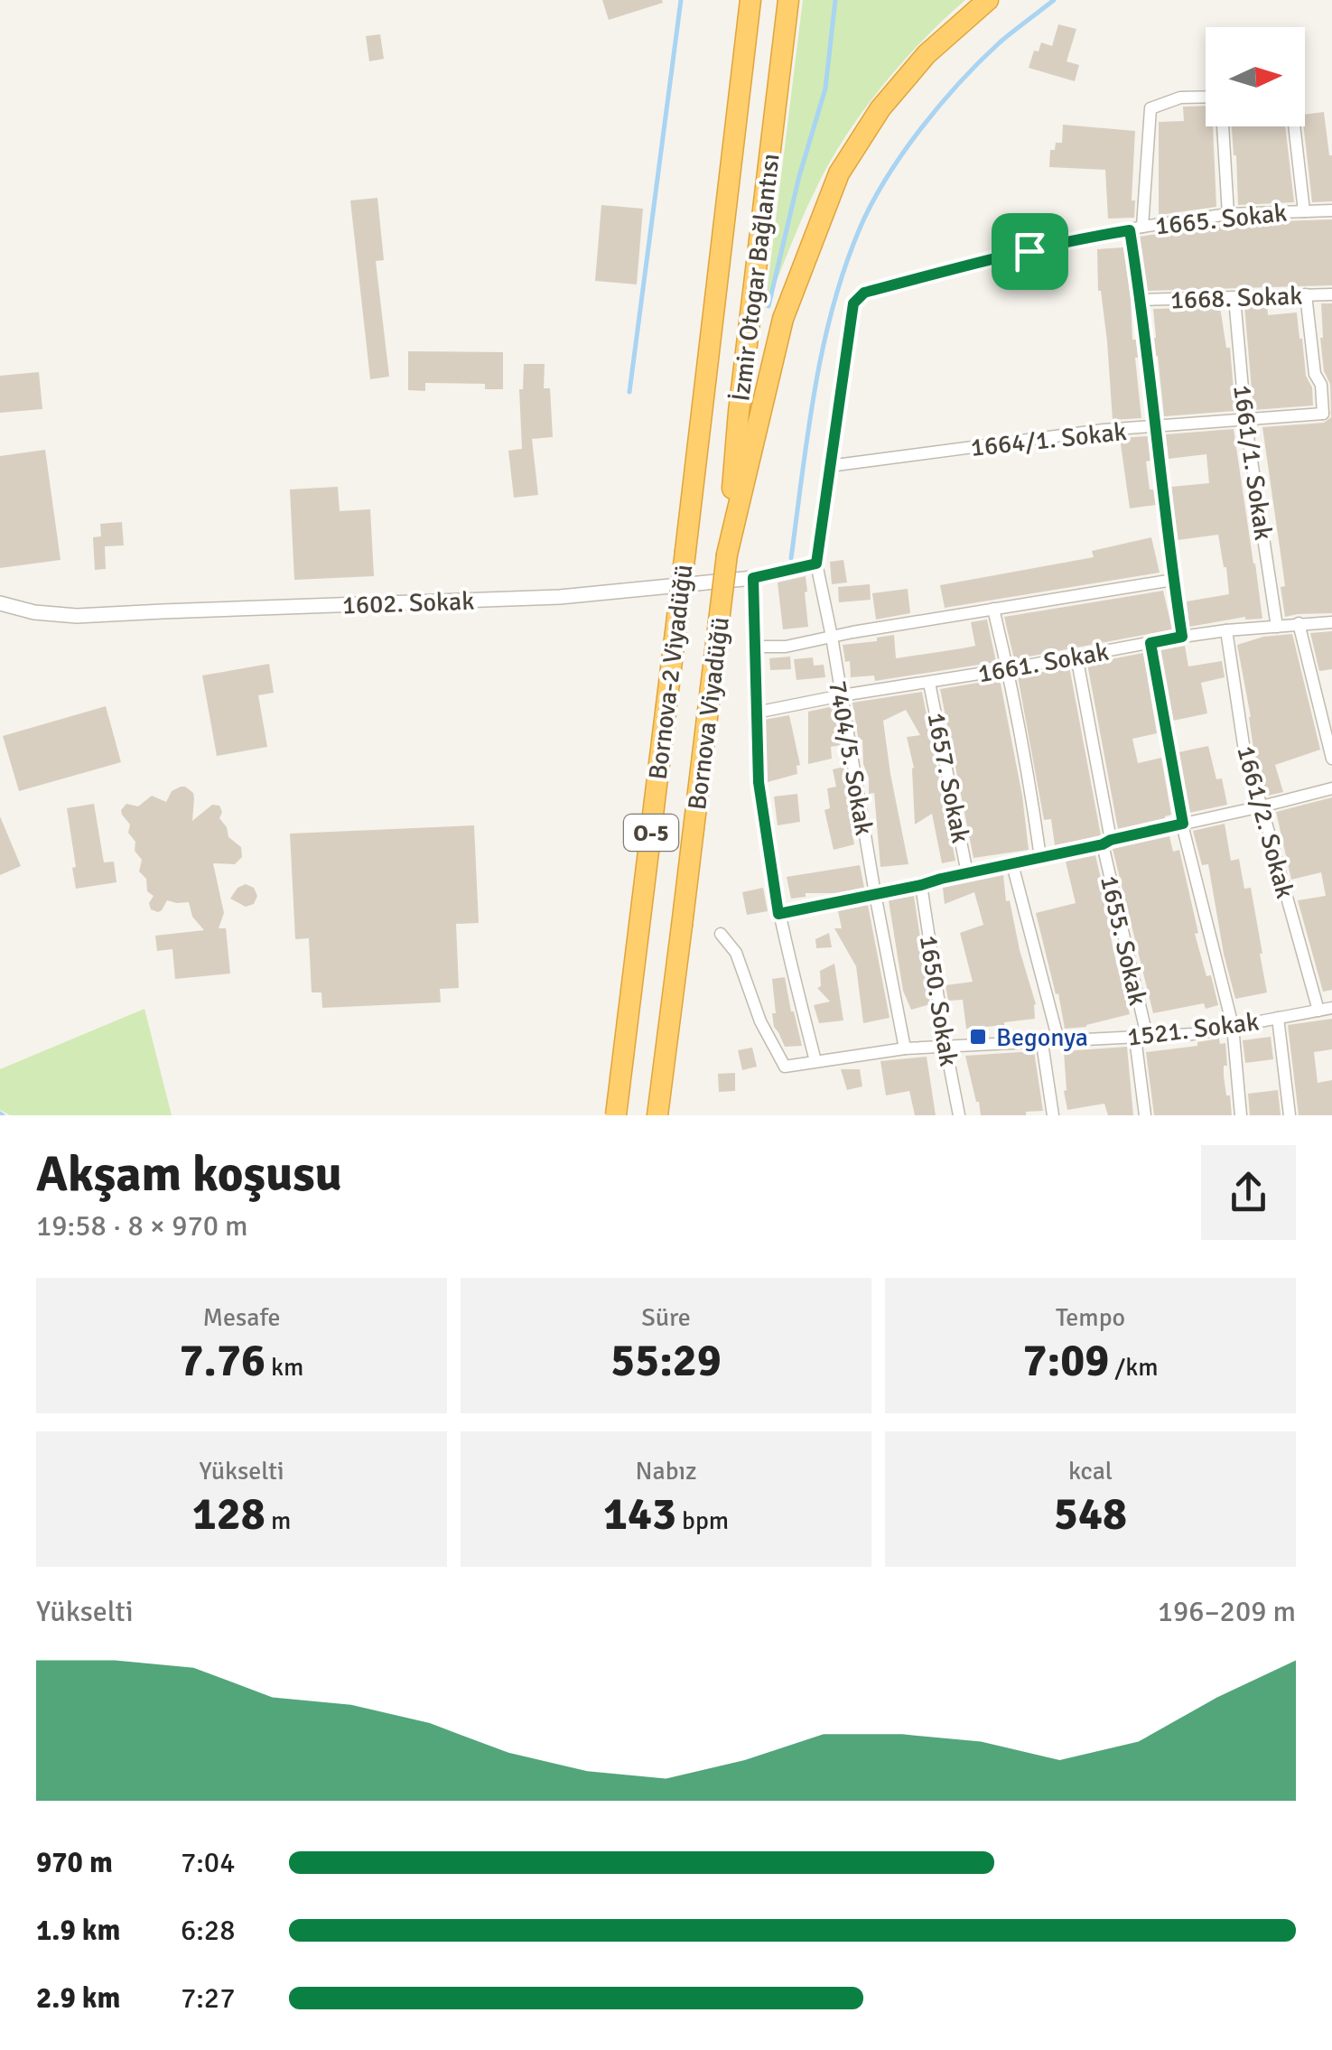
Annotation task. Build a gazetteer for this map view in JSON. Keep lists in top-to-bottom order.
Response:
{
  "streets": {
    "highway": [
      "İzmir Otogar Bağlantısı",
      "Bornova-2 Viyadüğü",
      "Bornova Viyadüğü",
      "O-5"
    ],
    "street": [
      "1665. Sokak",
      "1668. Sokak",
      "1664/1. Sokak",
      "1661/1. Sokak",
      "1602. Sokak",
      "1661. Sokak",
      "7404/5. Sokak",
      "1657. Sokak",
      "1661/2. Sokak",
      "1655. Sokak",
      "1650. Sokak",
      "1521. Sokak"
    ]
  },
  "crossings": [
    ["1665. Sokak", "1664/1. Sokak"],
    ["1665. Sokak", "7404/5. Sokak"],
    ["İzmir Otogar Bağlantısı", "Bornova-2 Viyadüğü"],
    ["İzmir Otogar Bağlantısı", "Bornova Viyadüğü"],
    ["1668. Sokak", "1661/1. Sokak"],
    ["1664/1. Sokak", "1661/1. Sokak"],
    ["1664/1. Sokak", "7404/5. Sokak"],
    ["1661/1. Sokak", "1661. Sokak"],
    ["1602. Sokak", "7404/5. Sokak"],
    ["1661. Sokak", "7404/5. Sokak"],
    ["1661. Sokak", "1657. Sokak"],
    ["1661. Sokak", "1661/2. Sokak"],
    ["1661. Sokak", "1655. Sokak"],
    ["7404/5. Sokak", "1521. Sokak"],
    ["1661/2. Sokak", "1521. Sokak"],
    ["1655. Sokak", "1521. Sokak"],
    ["1650. Sokak", "1521. Sokak"]
  ],
  "places": {
    "transit": ["Begonya"]
  },
  "north": "right",
  "page": {
    "heading": ["Akşam koşusu", "19:58 · 8 × 970 m"],
    "stats": [
      ["Mesafe", "7.76 km"],
      ["Süre", "55:29"],
      ["Tempo", "7:09 /km"],
      ["Yükselti", "128 m"],
      ["Nabız", "143 bpm"],
      ["kcal", "548"]
    ],
    "chart": ["Yükselti", "196–209 m"],
    "list": [
      {
        "name": "970 m",
        "note": "7:04"
      },
      {
        "name": "1.9 km",
        "note": "6:28"
      },
      {
        "name": "2.9 km",
        "note": "7:27"
      }
    ]
  }
}
